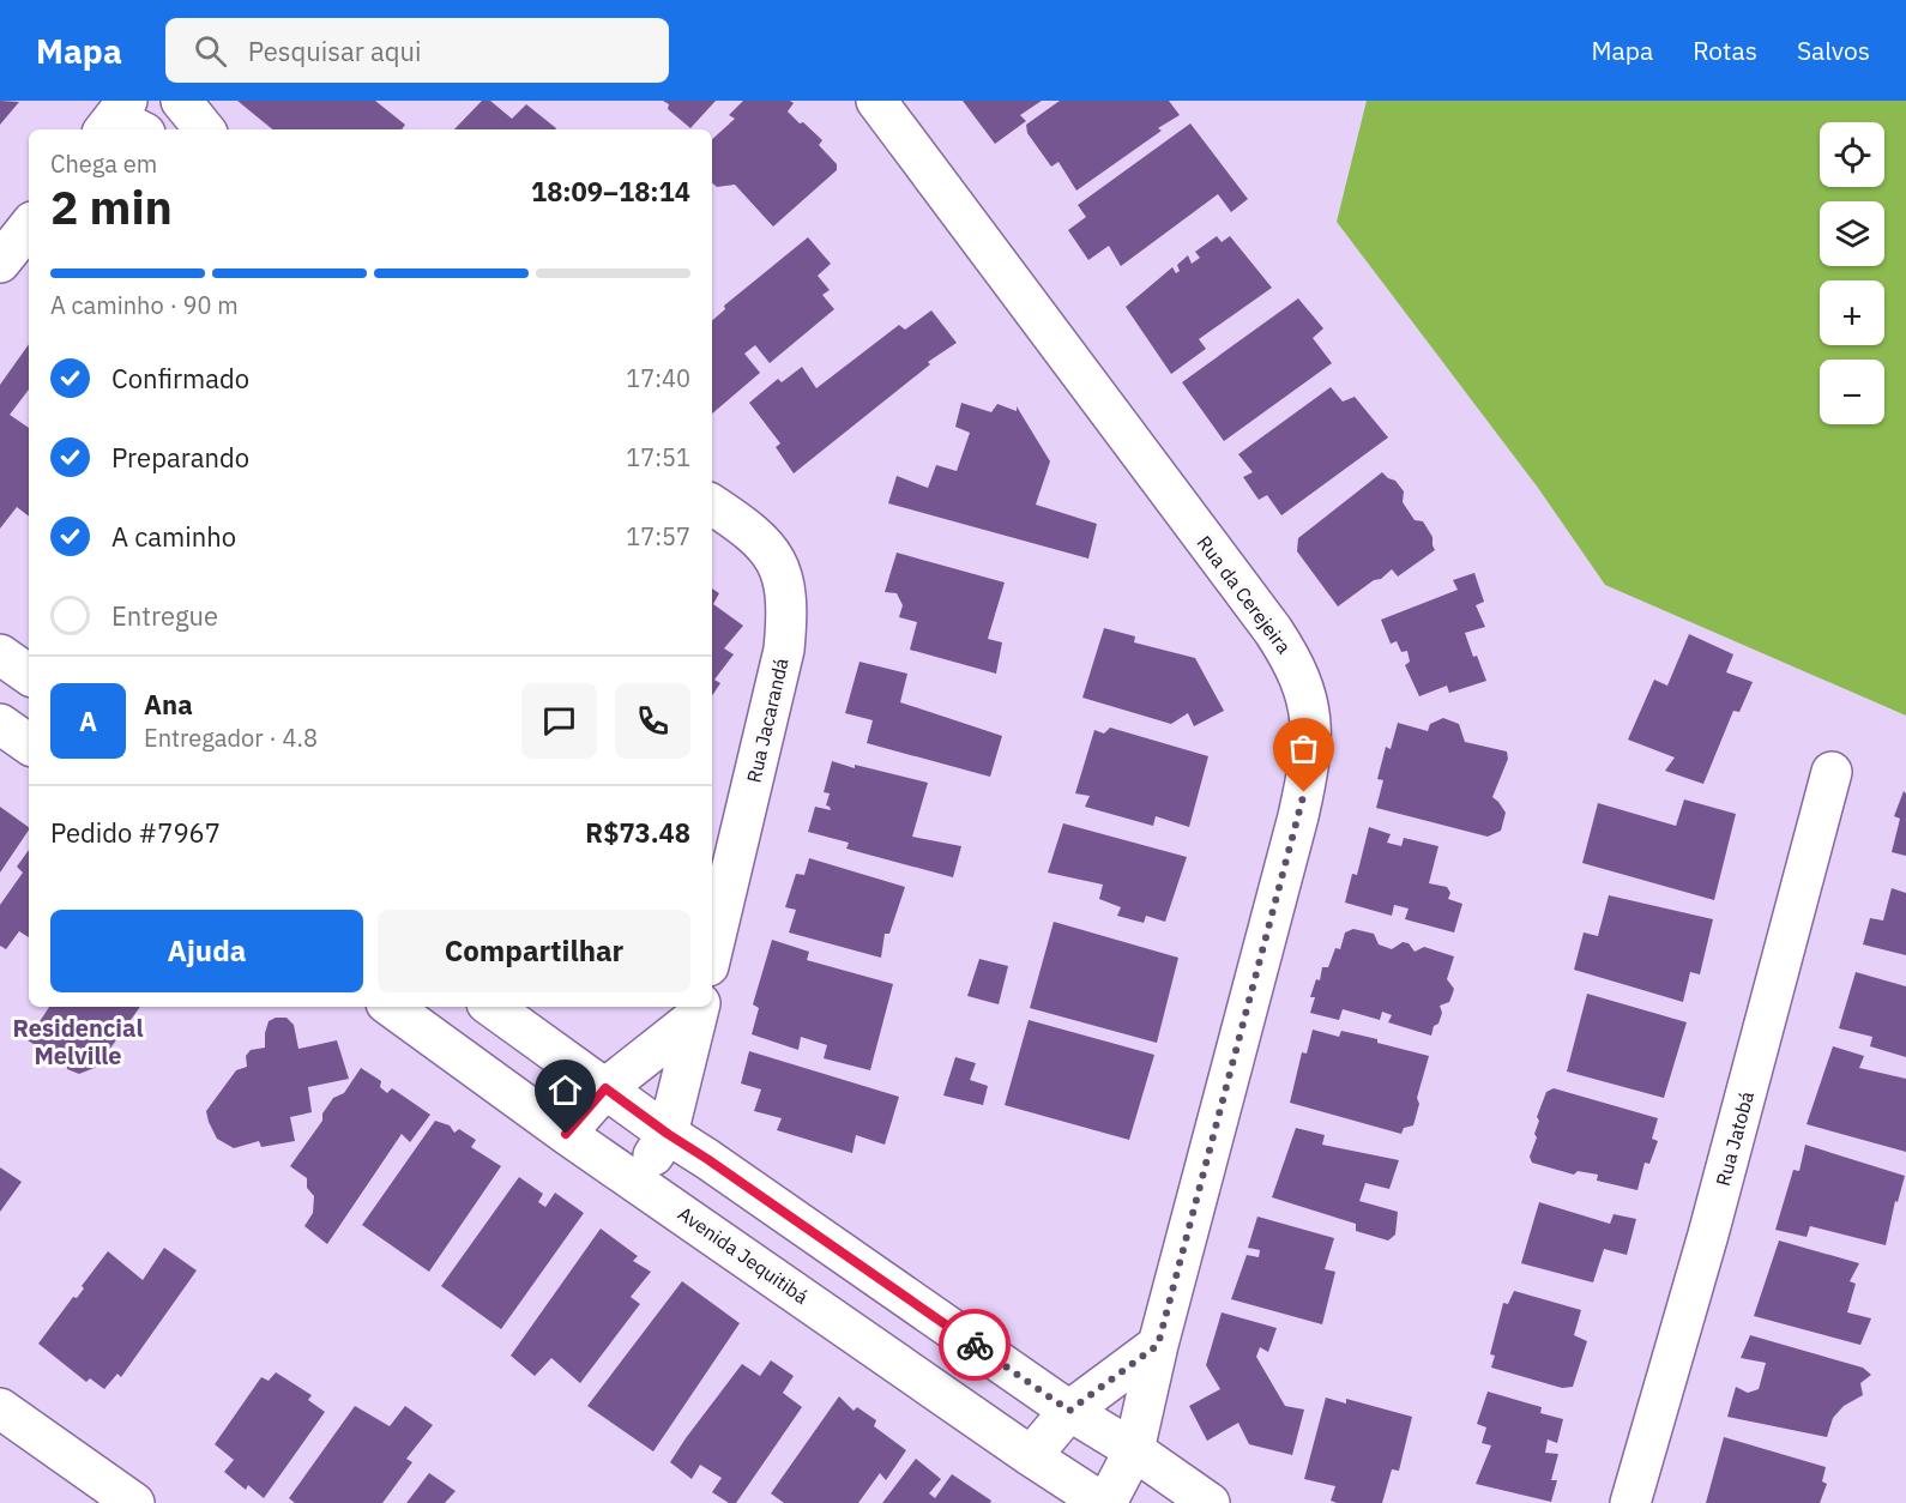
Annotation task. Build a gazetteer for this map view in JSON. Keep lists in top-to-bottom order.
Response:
{
  "streets": {
    "street": [
      "Rua da Cerejeira",
      "Rua Jacarandá",
      "Rua Jatobá",
      "Avenida Jequitibá"
    ]
  },
  "crossings": [
    ["Rua da Cerejeira", "Avenida Jequitibá"]
  ],
  "districts": ["Residencial Melville"],
  "page": {
    "header": "Mapa",
    "search": "Pesquisar aqui",
    "nav": ["Mapa", "Rotas", "Salvos"],
    "map_buttons": ["+", "−"],
    "heading": ["2 min", "Chega em", "18:09–18:14"],
    "panel": [
      "Ana",
      "Entregador · 4.8",
      "Pedido #7967",
      "R$73.48"
    ],
    "bar": "A caminho · 90 m",
    "list": [
      ["Confirmado", "17:40"],
      ["Preparando", "17:51"],
      ["A caminho", "17:57"],
      "Entregue"
    ],
    "round": "A",
    "buttons": ["Ajuda", "Compartilhar"]
  }
}
